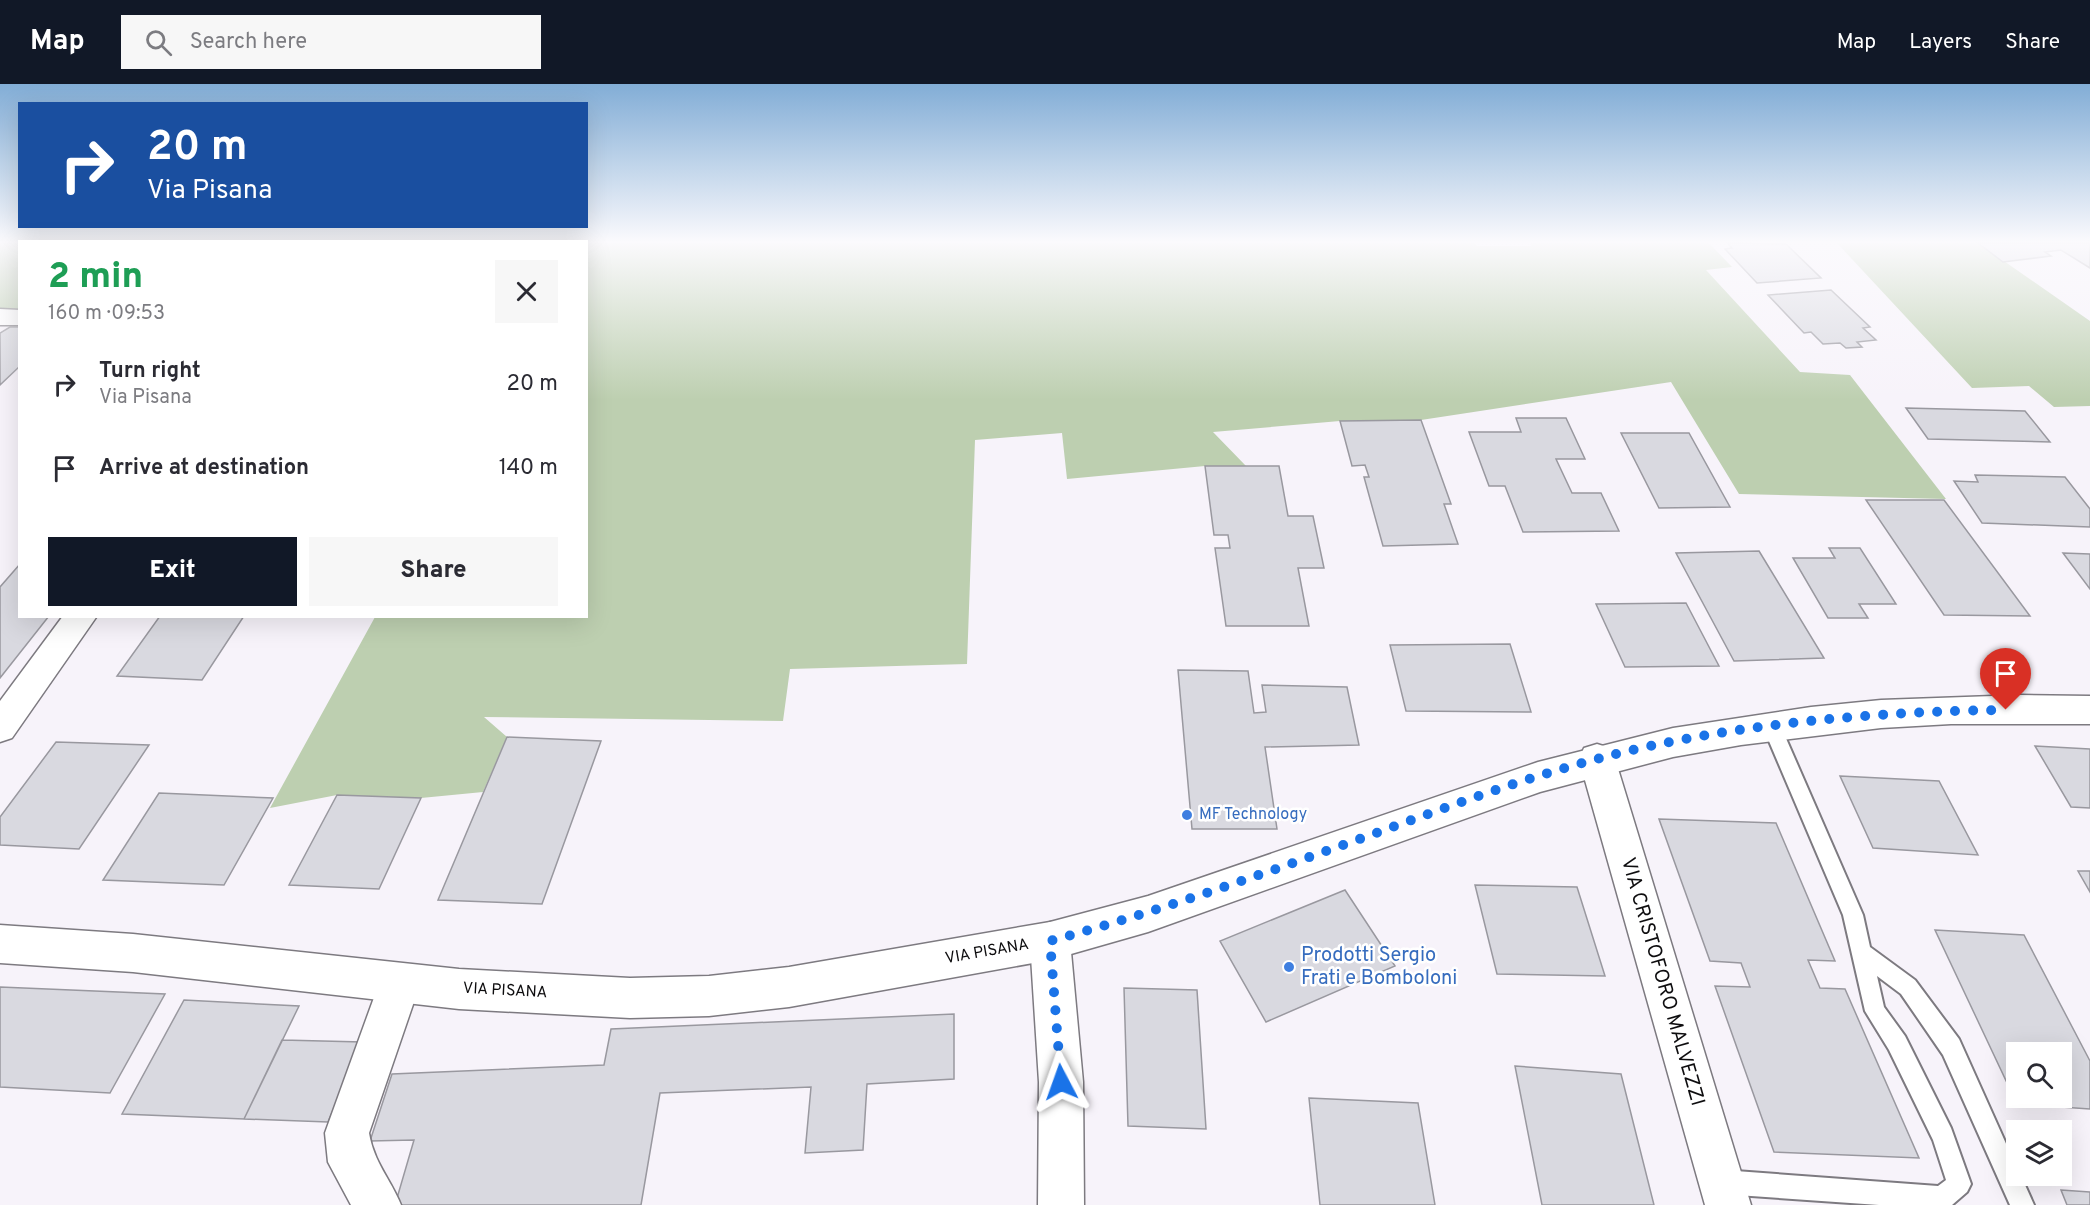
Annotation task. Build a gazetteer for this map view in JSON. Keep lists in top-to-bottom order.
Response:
{
  "streets": {
    "main road": ["VIA PISANA", "VIA CRISTOFORO MALVEZZI"]
  },
  "crossings": [
    ["VIA PISANA", "VIA CRISTOFORO MALVEZZI"]
  ],
  "places": ["MF Technology", "Prodotti Sergio Frati e Bomboloni"],
  "page": {
    "header": "Map",
    "search": "Search here",
    "nav": ["Map", "Layers", "Share"],
    "turn": ["20 m", "Via Pisana"],
    "heading": ["2 min", "160 m · 09:53"],
    "list": [
      {
        "name": "Turn right",
        "note": "Via Pisana",
        "value": "20 m"
      },
      {
        "name": "Arrive at destination",
        "value": "140 m"
      }
    ],
    "buttons": ["Exit", "Share"]
  }
}
